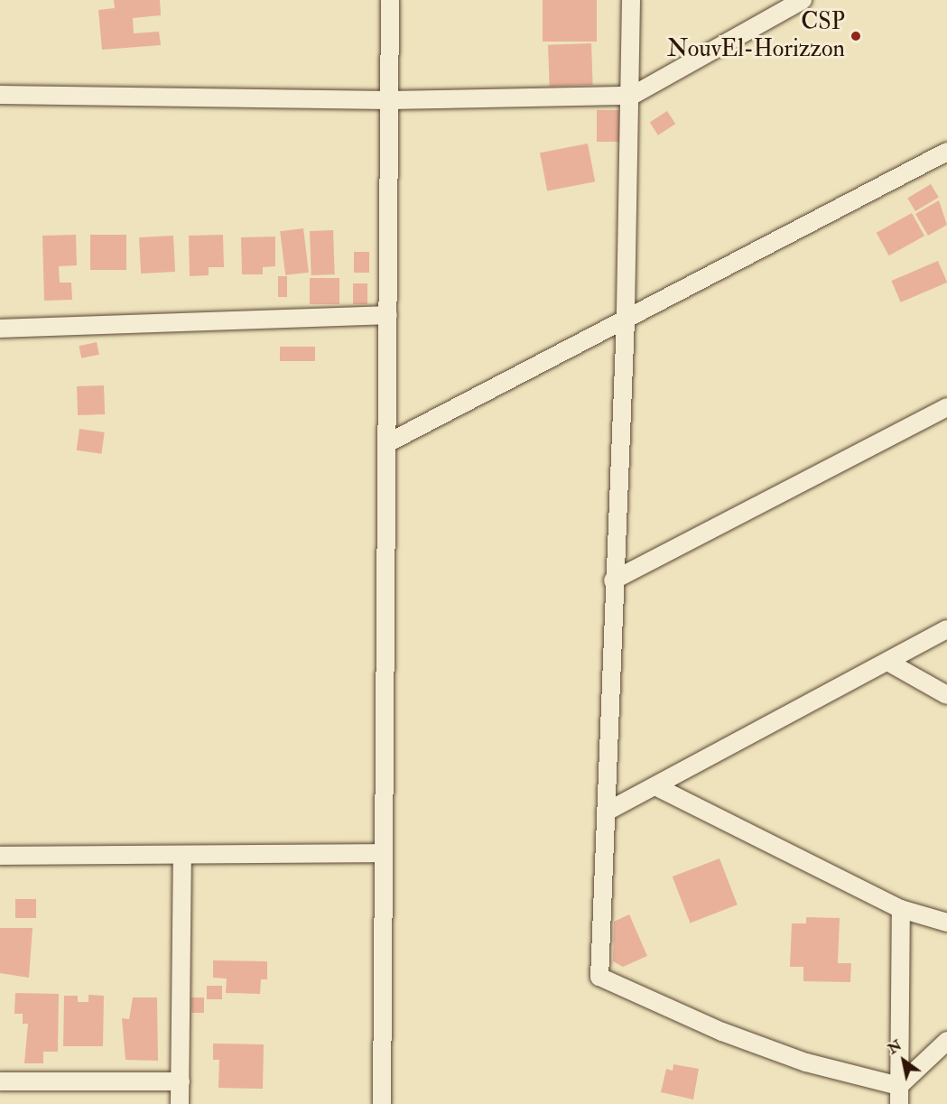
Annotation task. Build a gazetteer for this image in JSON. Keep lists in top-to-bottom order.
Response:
{
  "places": ["CSP NouvEl-Horizzon"],
  "north": "top left"
}
